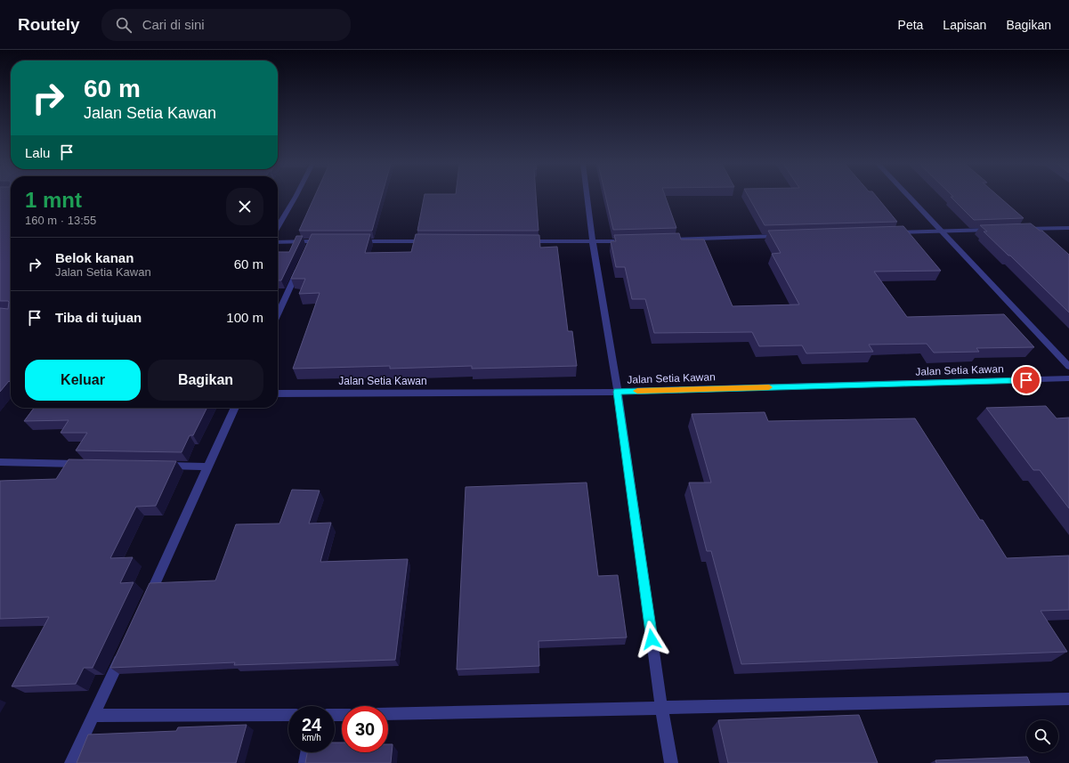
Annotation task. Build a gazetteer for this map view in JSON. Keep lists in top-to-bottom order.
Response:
{
  "streets": {
    "street": ["Jalan Setia Kawan"]
  },
  "page": {
    "header": "Routely",
    "search": "Cari di sini",
    "nav": ["Peta", "Lapisan", "Bagikan"],
    "turn": ["60 m", "Jalan Setia Kawan"],
    "then": "Lalu",
    "heading": ["1 mnt", "160 m · 13:55"],
    "list": [
      {
        "name": "Belok kanan",
        "note": "Jalan Setia Kawan",
        "value": "60 m"
      },
      {
        "name": "Tiba di tujuan",
        "value": "100 m"
      }
    ],
    "buttons": ["Keluar", "Bagikan"],
    "speed": "24 km/h",
    "limit": "30"
  }
}
